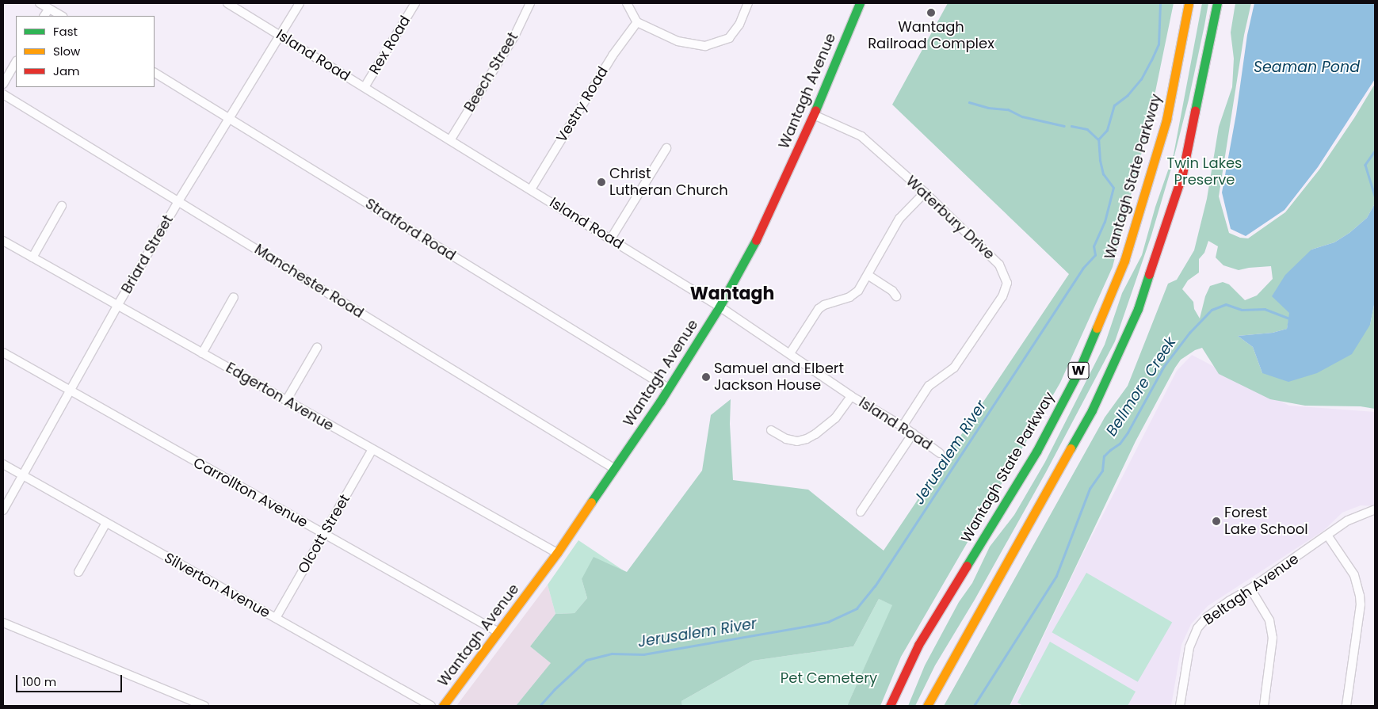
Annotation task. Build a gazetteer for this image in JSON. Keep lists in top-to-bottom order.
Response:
{
  "streets": {
    "main road": ["Wantagh Avenue", "Wantagh State Parkway", "W"],
    "street": [
      "Rex Road",
      "Island Road",
      "Beech Street",
      "Vestry Road",
      "Waterbury Drive",
      "Stratford Road",
      "Briard Street",
      "Manchester Road",
      "Edgerton Avenue",
      "Carrollton Avenue",
      "Olcott Street",
      "Silverton Avenue",
      "Beltagh Avenue"
    ]
  },
  "crossings": [
    ["Rex Road", "Island Road"],
    ["Island Road", "Beech Street"],
    ["Island Road", "Wantagh Avenue"],
    ["Island Road", "Vestry Road"],
    ["Island Road", "Waterbury Drive"],
    ["Island Road", "Briard Street"],
    ["Wantagh Avenue", "Waterbury Drive"],
    ["Wantagh Avenue", "Stratford Road"],
    ["Wantagh Avenue", "Manchester Road"],
    ["Wantagh Avenue", "Edgerton Avenue"],
    ["Wantagh Avenue", "Carrollton Avenue"],
    ["Stratford Road", "Briard Street"],
    ["Briard Street", "Manchester Road"],
    ["Briard Street", "Edgerton Avenue"],
    ["Briard Street", "Carrollton Avenue"],
    ["Briard Street", "Silverton Avenue"],
    ["Edgerton Avenue", "Olcott Street"],
    ["Carrollton Avenue", "Olcott Street"],
    ["Olcott Street", "Silverton Avenue"]
  ],
  "districts": ["Wantagh"],
  "water": ["Seaman Pond", "Bellmore Creek", "Jerusalem River"],
  "parks": ["Twin Lakes Preserve", "Pet Cemetery"],
  "places": [
    "Wantagh Railroad Complex",
    "Christ Lutheran Church",
    "Samuel and Elbert Jackson House",
    "Forest Lake School"
  ],
  "legend": ["Fast", "Slow", "Jam"],
  "scale_bar": "100 m"
}
